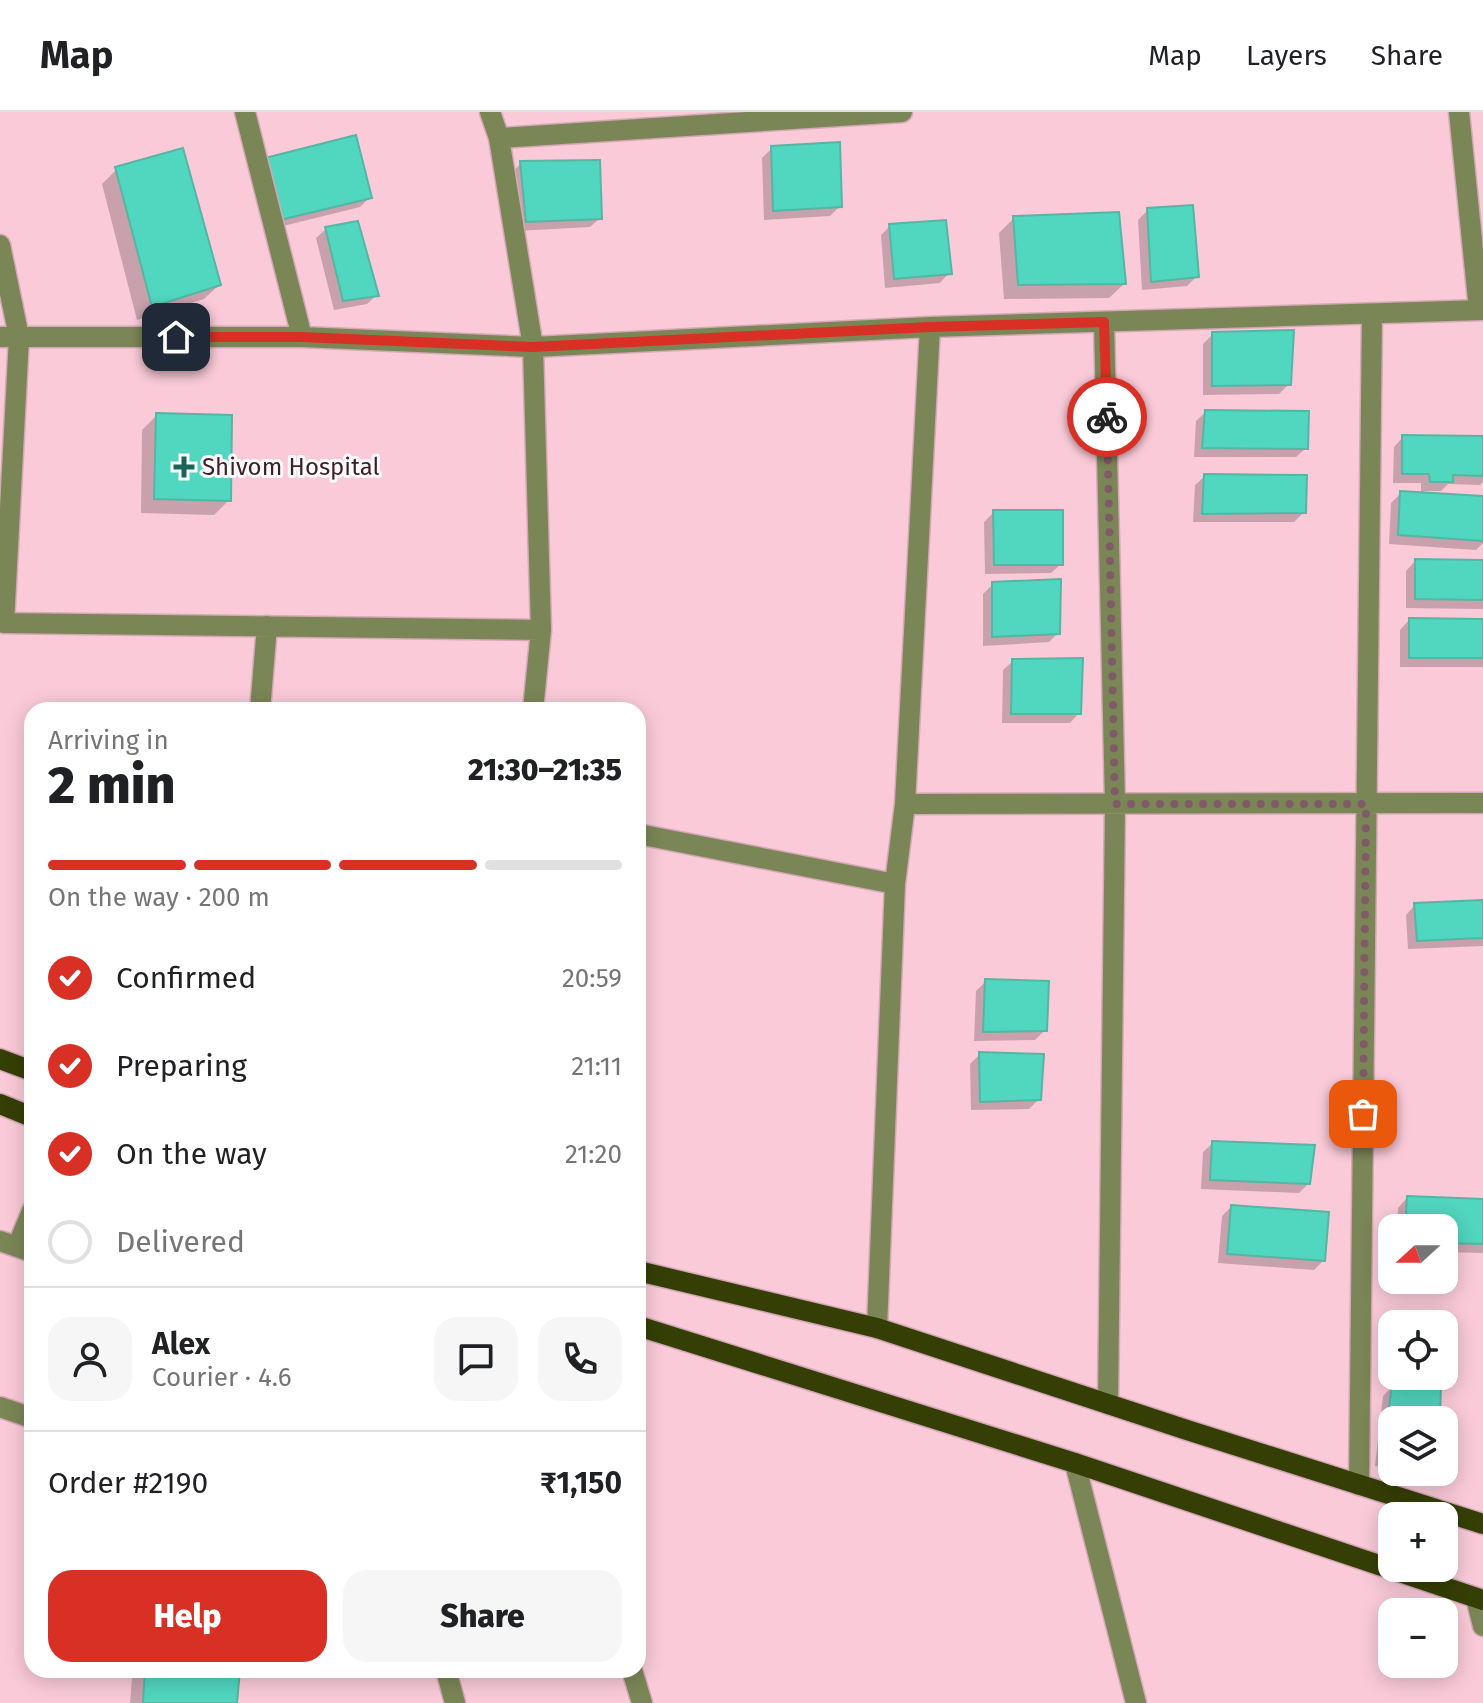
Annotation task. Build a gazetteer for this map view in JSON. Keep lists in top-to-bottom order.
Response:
{
  "places": {
    "health": ["Shivom Hospital"]
  },
  "north": "left",
  "page": {
    "header": "Map",
    "nav": ["Map", "Layers", "Share"],
    "heading": ["2 min", "Arriving in", "21:30–21:35"],
    "panel": [
      "Alex",
      "Courier · 4.6",
      "Order #2190",
      "₹1,150"
    ],
    "bar": "On the way · 200 m",
    "list": [
      ["Confirmed", "20:59"],
      ["Preparing", "21:11"],
      ["On the way", "21:20"],
      "Delivered"
    ],
    "map_buttons": ["+", "−"],
    "buttons": ["Help", "Share"]
  }
}
